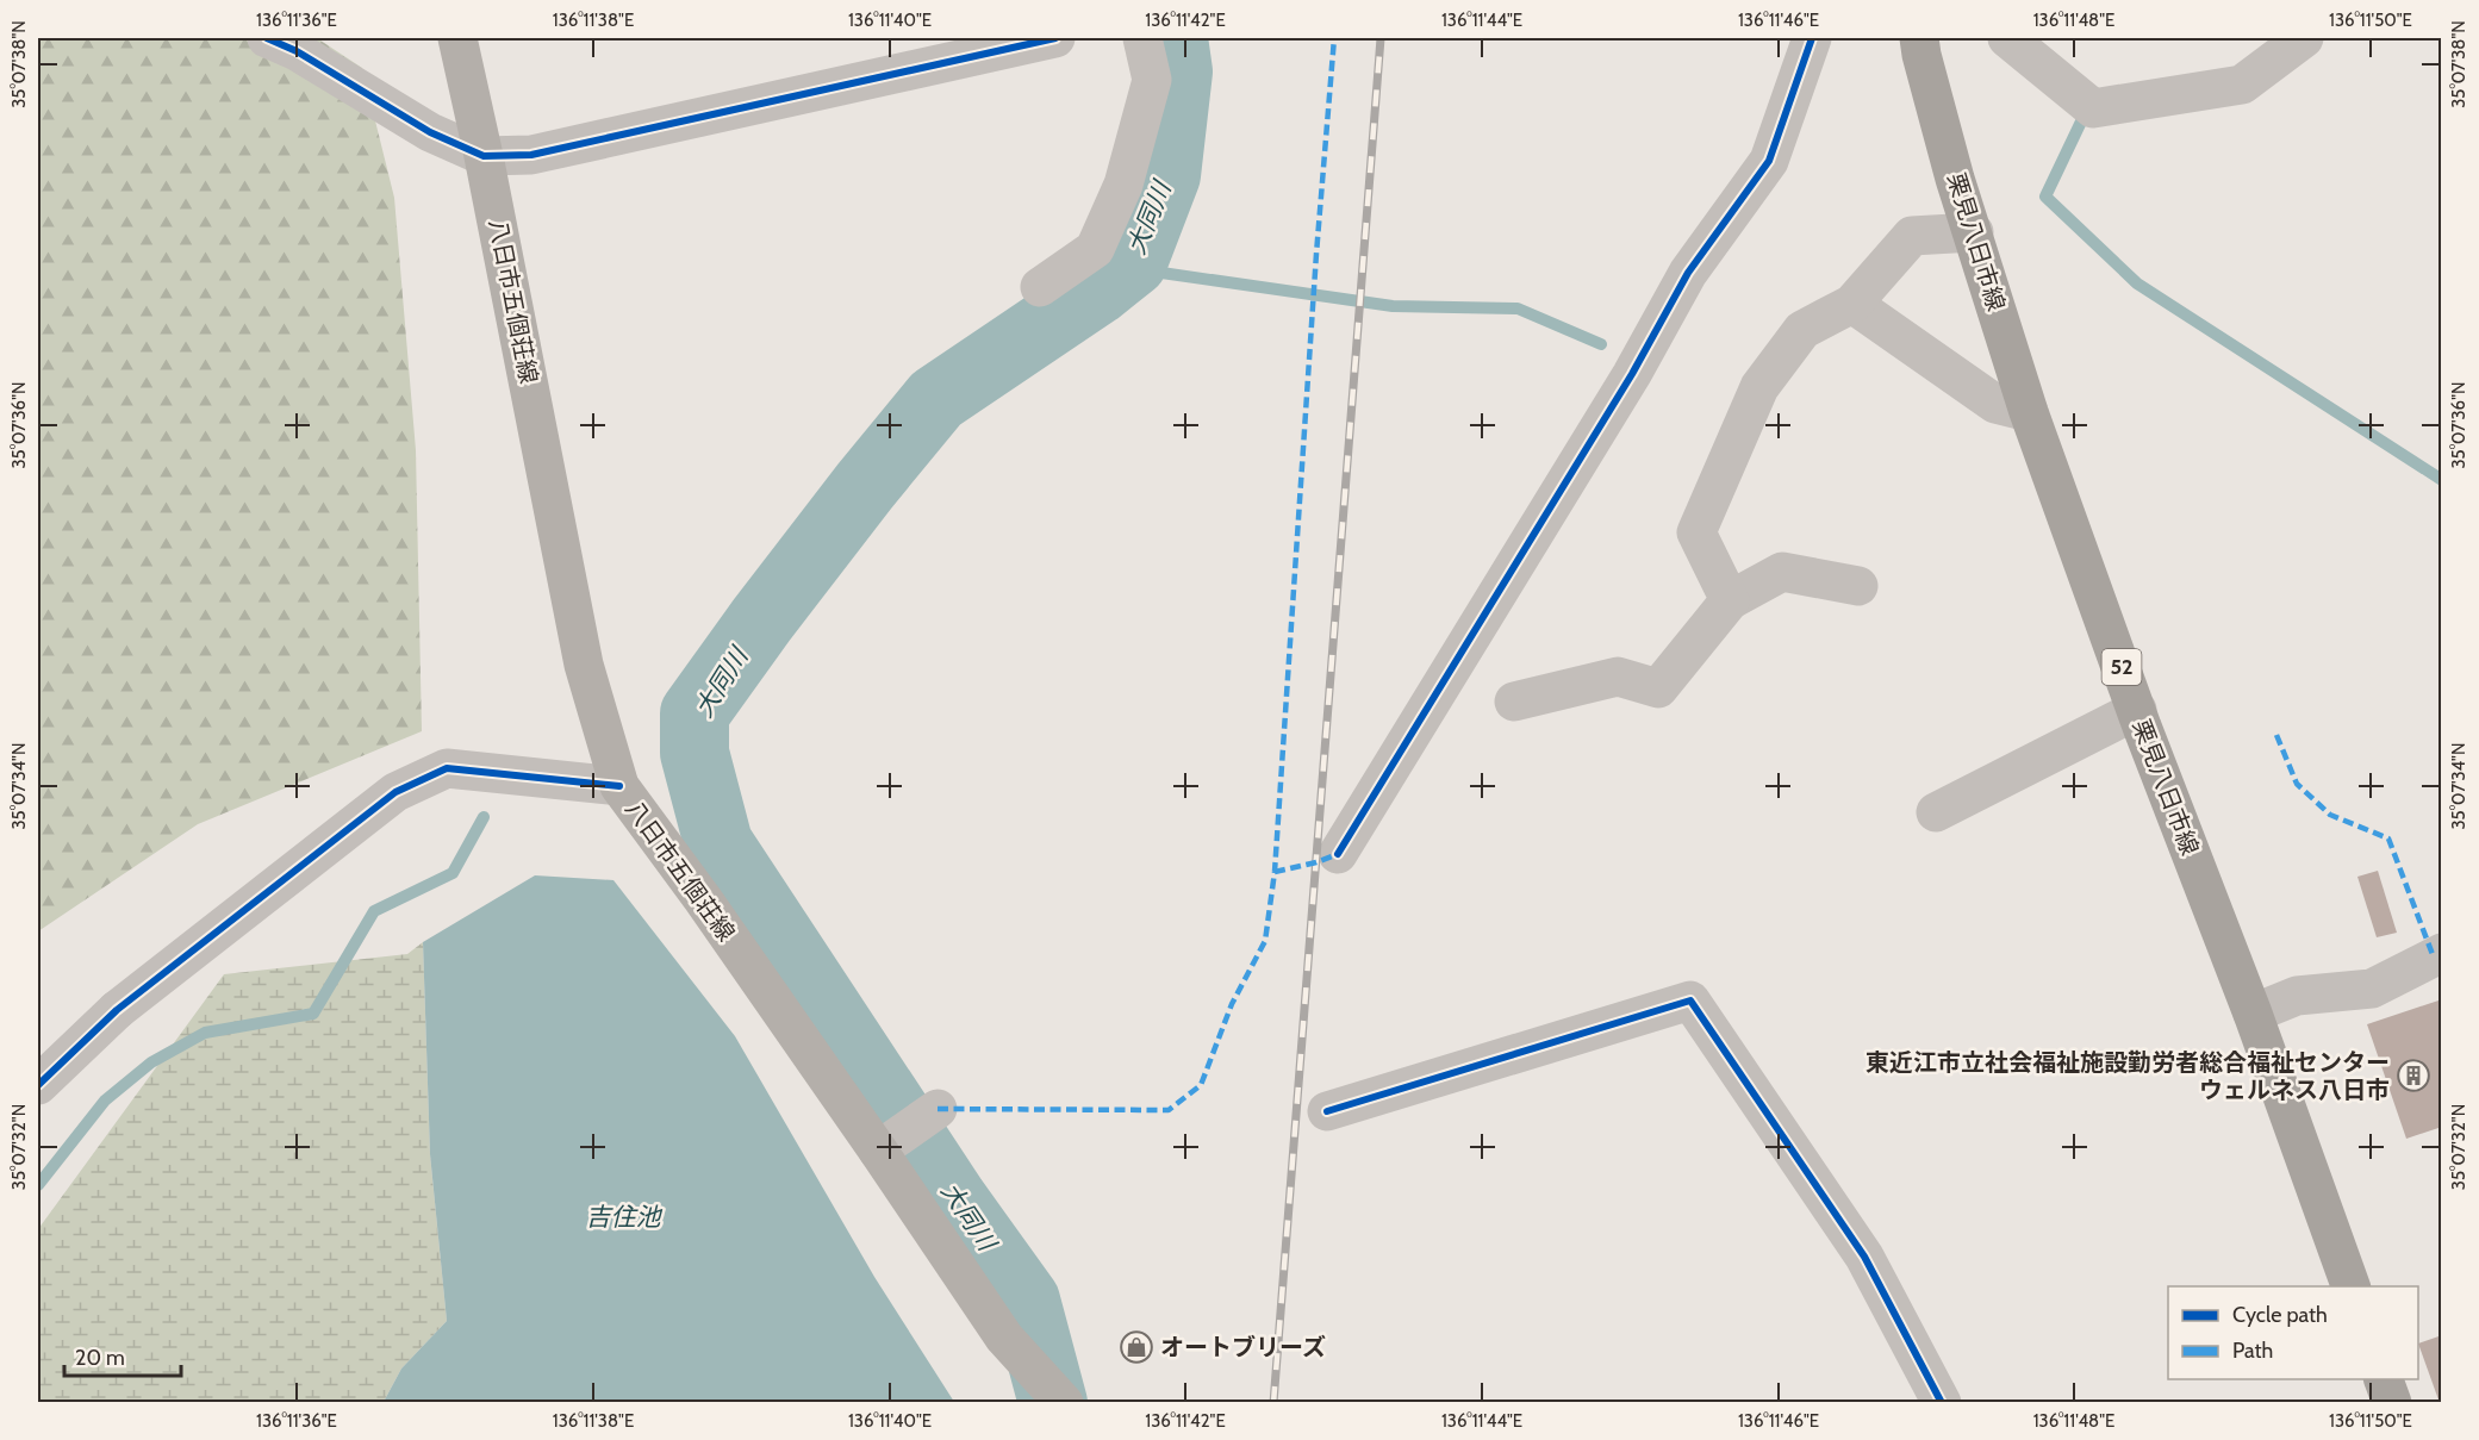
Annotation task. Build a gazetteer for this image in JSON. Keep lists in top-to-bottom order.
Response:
{
  "streets": {
    "main road": ["栗見八日市線", "八日市五個荘線", "52"]
  },
  "water": ["大同川", "吉住池"],
  "places": {
    "building": ["東近江市立社会福祉施設勤労者総合福祉センター ウェルネス八日市"],
    "shop": ["オートブリーズ"]
  },
  "legend": ["Cycle path", "Path"],
  "scale_bar": "20 m",
  "coordinates": [
    "136°11'36\"E",
    "136°11'38\"E",
    "136°11'40\"E",
    "136°11'42\"E",
    "136°11'44\"E",
    "136°11'46\"E",
    "136°11'48\"E",
    "136°11'50\"E",
    "35°07'38\"N",
    "35°07'36\"N",
    "35°07'34\"N",
    "35°07'32\"N"
  ]
}
